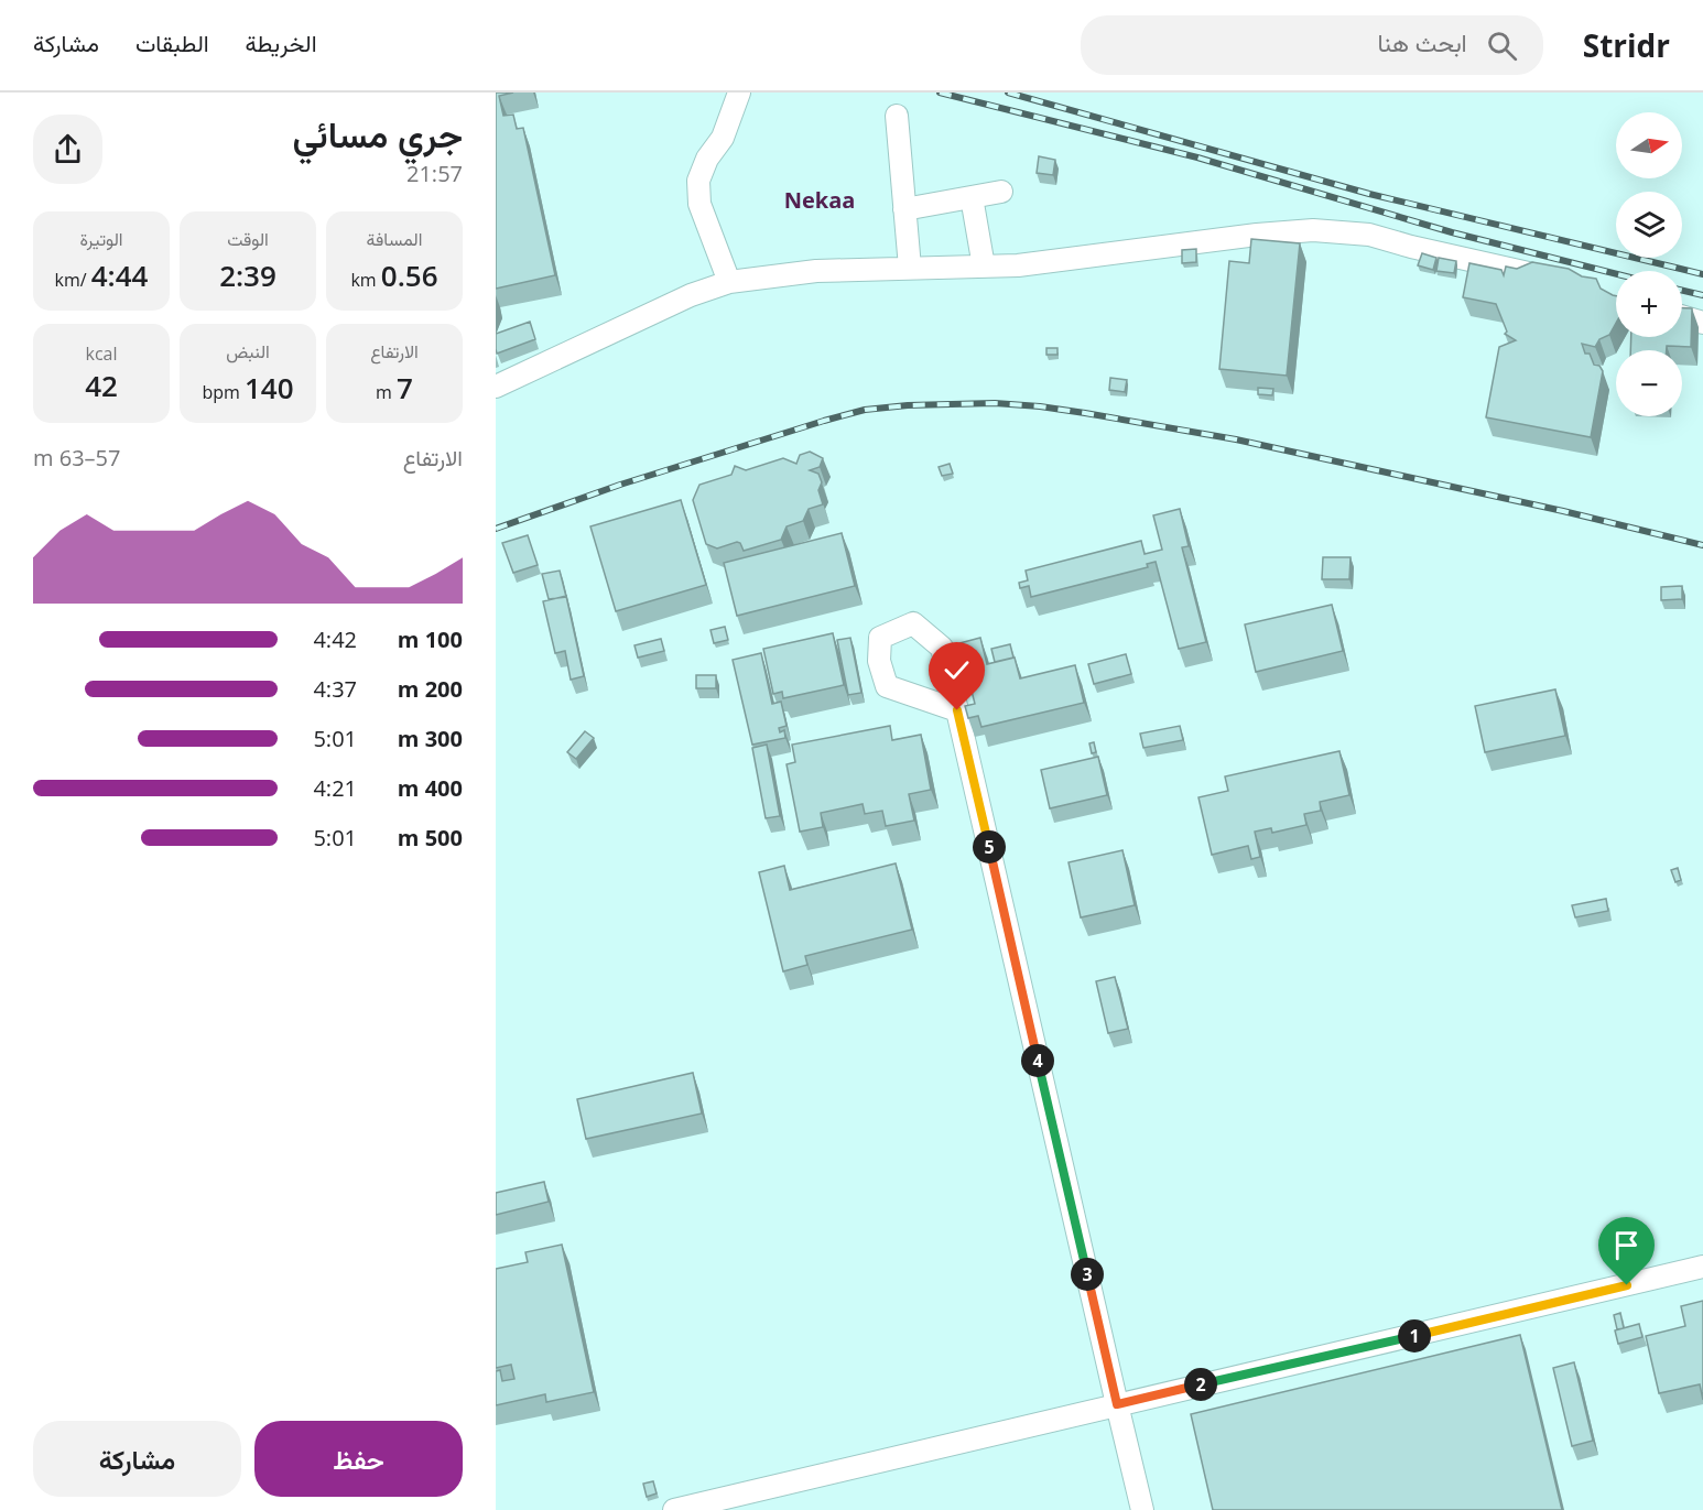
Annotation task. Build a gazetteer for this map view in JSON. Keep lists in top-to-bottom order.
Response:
{
  "districts": ["Nekaa"],
  "north": "right",
  "page": {
    "header": "Stridr",
    "search": "ابحث هنا",
    "nav": ["الخريطة", "الطبقات", "مشاركة"],
    "heading": ["جري مسائي", "21:57"],
    "map_buttons": ["+", "−"],
    "stats": [
      ["المسافة", "0.56 km"],
      ["الوقت", "2:39"],
      ["الوتيرة", "4:44 /km"],
      ["الارتفاع", "7 m"],
      ["النبض", "140 bpm"],
      ["kcal", "42"]
    ],
    "chart": ["الارتفاع", "57–63 m"],
    "list": [
      {
        "name": "100 m",
        "note": "4:42"
      },
      {
        "name": "200 m",
        "note": "4:37"
      },
      {
        "name": "300 m",
        "note": "5:01"
      },
      {
        "name": "400 m",
        "note": "4:21"
      },
      {
        "name": "500 m",
        "note": "5:01"
      }
    ],
    "pins": [
      "5",
      "4",
      "3",
      "1",
      "2"
    ],
    "buttons": ["حفظ", "مشاركة"]
  }
}
